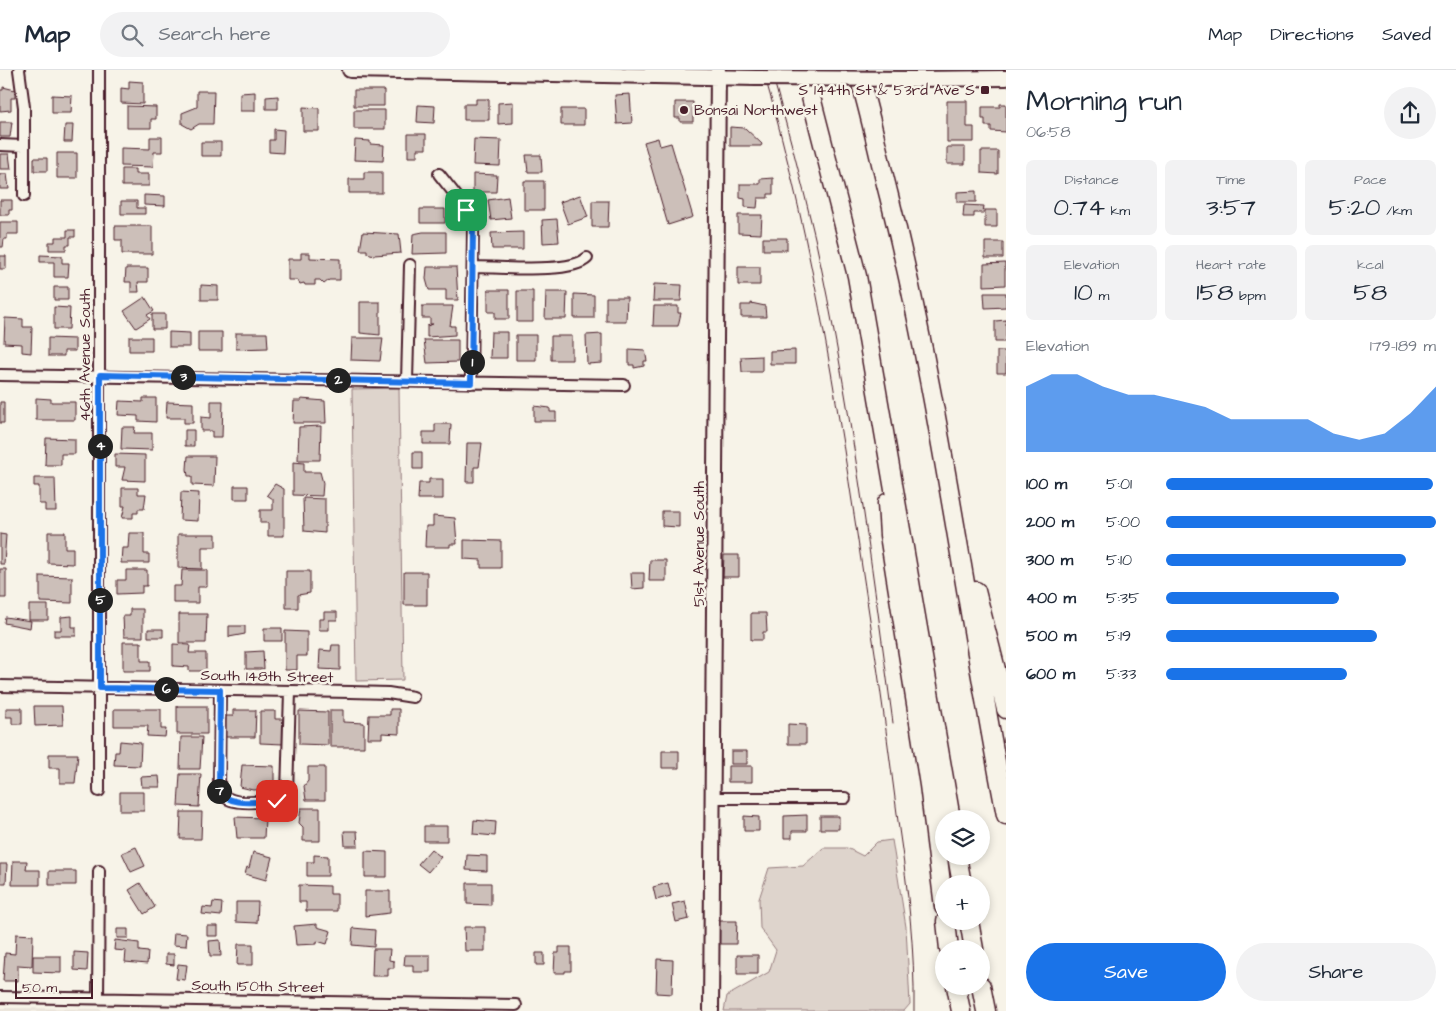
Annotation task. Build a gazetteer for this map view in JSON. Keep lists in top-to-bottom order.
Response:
{
  "streets": {
    "street": [
      "46th Avenue South",
      "51st Avenue South",
      "South 148th Street",
      "South 150th Street"
    ]
  },
  "crossings": [
    ["46th Avenue South", "South 148th Street"]
  ],
  "places": {
    "transit": ["S 144th St & 53rd Ave S"],
    "other": ["Bonsai Northwest"]
  },
  "scale_bar": "50 m",
  "page": {
    "header": "Map",
    "search": "Search here",
    "nav": ["Map", "Directions", "Saved"],
    "heading": ["Morning run", "06:58"],
    "stats": [
      ["Distance", "0.74 km"],
      ["Time", "3:57"],
      ["Pace", "5:20 /km"],
      ["Elevation", "10 m"],
      ["Heart rate", "158 bpm"],
      ["kcal", "58"]
    ],
    "chart": ["Elevation", "179–189 m"],
    "pins": [
      "1",
      "3",
      "2",
      "4",
      "5",
      "6",
      "7"
    ],
    "list": [
      {
        "name": "100 m",
        "note": "5:01"
      },
      {
        "name": "200 m",
        "note": "5:00"
      },
      {
        "name": "300 m",
        "note": "5:10"
      },
      {
        "name": "400 m",
        "note": "5:35"
      },
      {
        "name": "500 m",
        "note": "5:19"
      },
      {
        "name": "600 m",
        "note": "5:33"
      }
    ],
    "map_buttons": ["+", "−"],
    "buttons": ["Save", "Share"],
    "scale": "50 m"
  }
}
